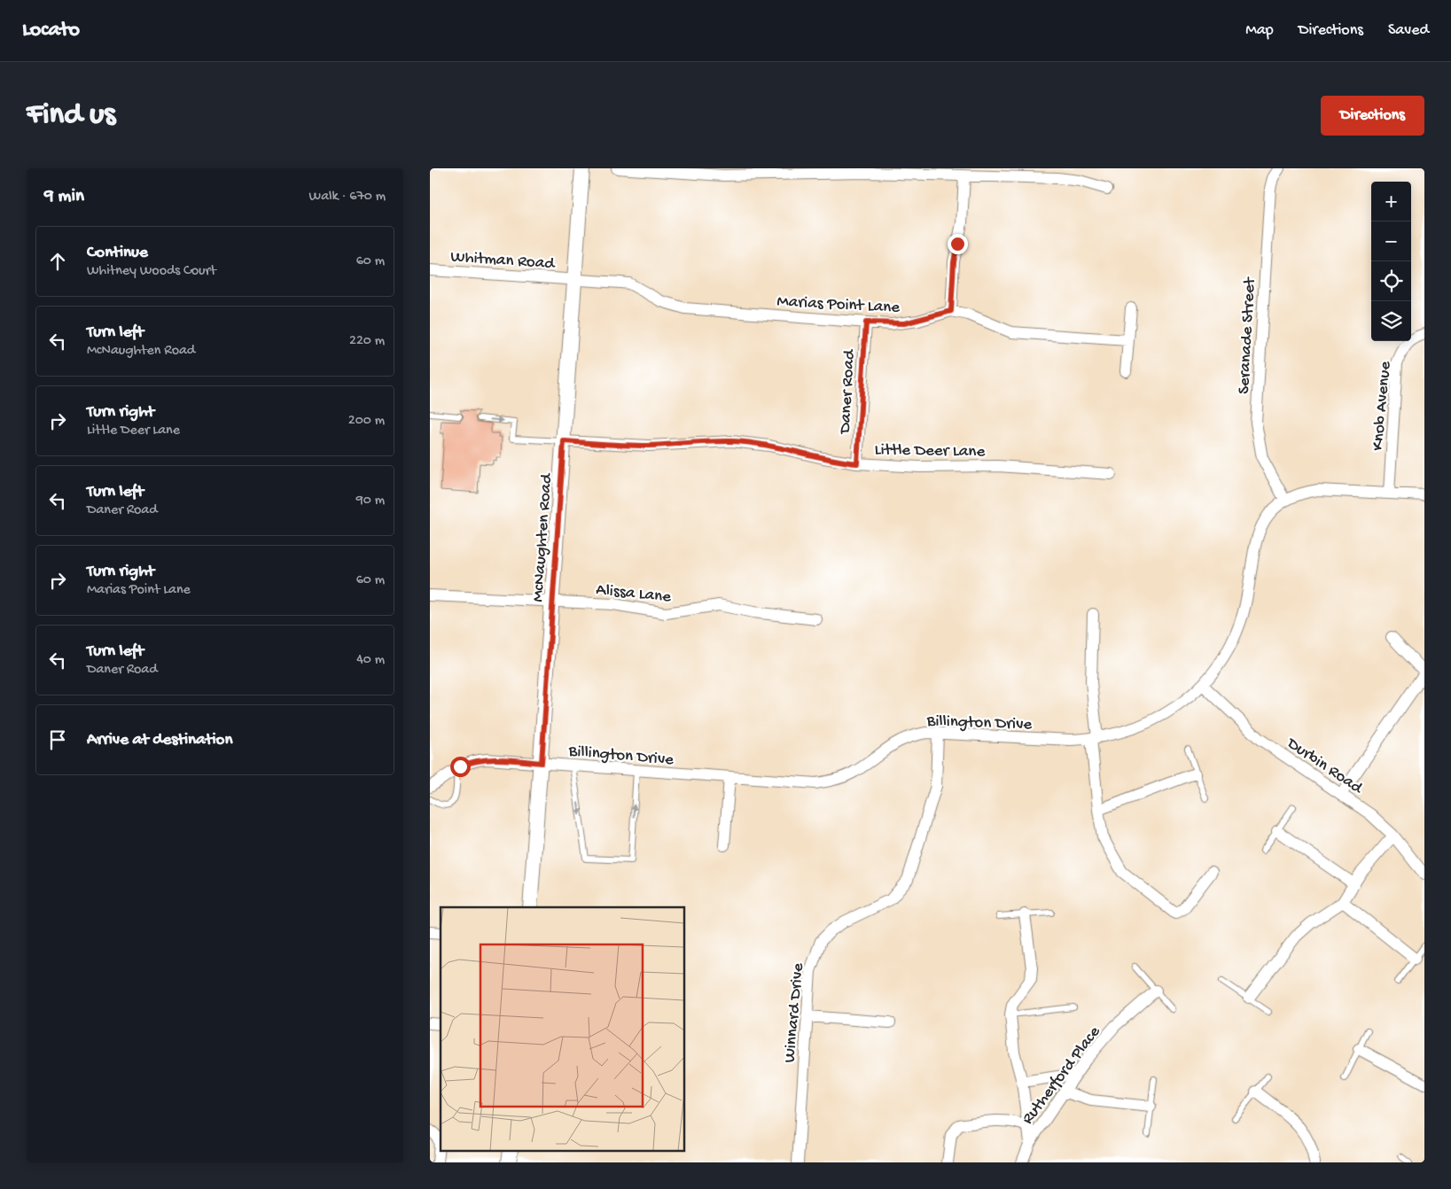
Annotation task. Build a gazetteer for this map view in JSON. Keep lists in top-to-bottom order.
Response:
{
  "streets": {
    "street": [
      "Whitman Road",
      "Marias Point Lane",
      "Seranade Street",
      "Daner Road",
      "Knob Avenue",
      "Little Deer Lane",
      "McNaughten Road",
      "Alissa Lane",
      "Billington Drive",
      "Durbin Road",
      "Winnard Drive",
      "Rutherford Place"
    ]
  },
  "crossings": [
    ["Whitman Road", "Marias Point Lane"],
    ["Whitman Road", "McNaughten Road"],
    ["Marias Point Lane", "Daner Road"],
    ["Marias Point Lane", "McNaughten Road"],
    ["Seranade Street", "Billington Drive"],
    ["Daner Road", "Little Deer Lane"],
    ["Little Deer Lane", "McNaughten Road"],
    ["McNaughten Road", "Alissa Lane"],
    ["McNaughten Road", "Billington Drive"],
    ["Billington Drive", "Durbin Road"],
    ["Billington Drive", "Winnard Drive"]
  ],
  "page": {
    "header": "Locato",
    "nav": ["Map", "Directions", "Saved"],
    "buttons": "Directions",
    "title": "Find us",
    "heading": ["9 min", "Walk · 670 m"],
    "map_buttons": ["+", "−"],
    "list": [
      ["Continue", "Whitney Woods Court", "60 m"],
      ["Turn left", "McNaughten Road", "220 m"],
      ["Turn right", "Little Deer Lane", "200 m"],
      ["Turn left", "Daner Road", "90 m"],
      ["Turn right", "Marias Point Lane", "60 m"],
      ["Turn left", "Daner Road", "40 m"],
      "Arrive at destination"
    ]
  }
}
